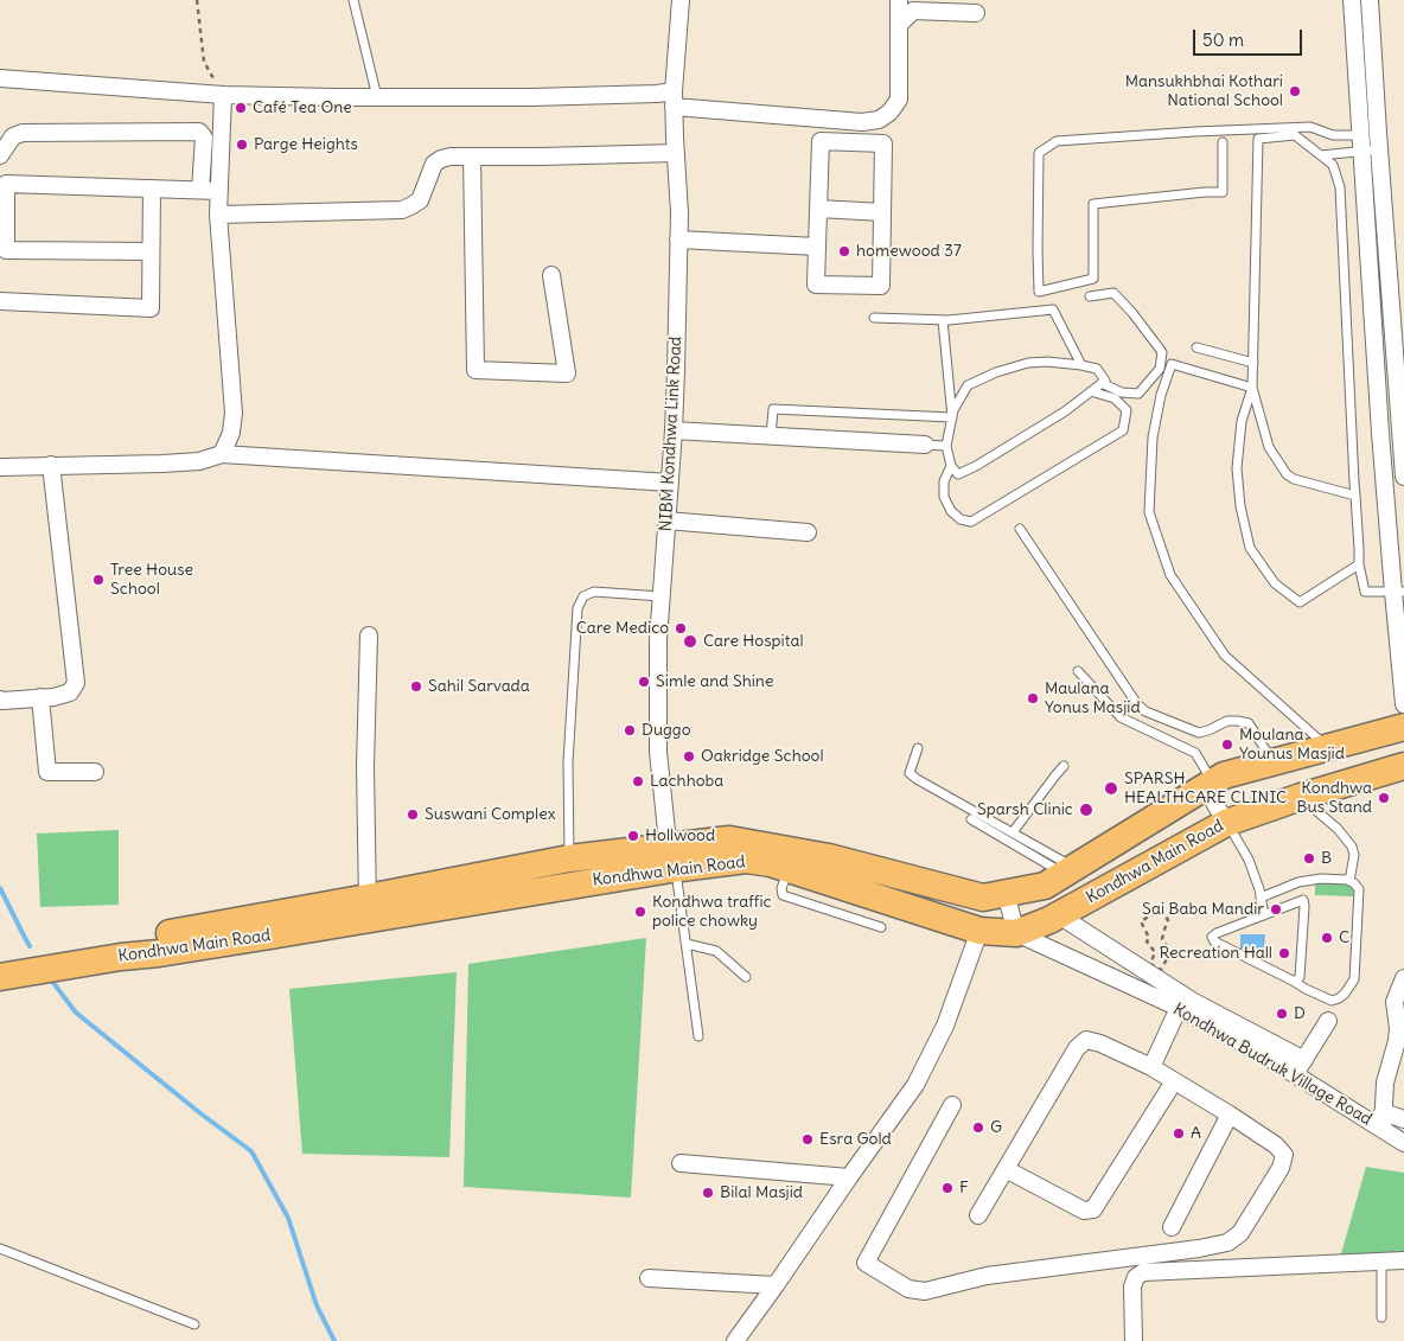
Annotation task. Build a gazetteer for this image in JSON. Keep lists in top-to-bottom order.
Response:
{
  "streets": {
    "main road": ["Kondhwa Main Road"],
    "street": ["NIBM Kondhwa Link Road", "Kondhwa Budruk Village Road"]
  },
  "crossings": [
    ["NIBM Kondhwa Link Road", "Kondhwa Main Road"],
    ["Kondhwa Main Road", "Kondhwa Budruk Village Road"]
  ],
  "places": [
    "Mansukhbhai Kothari National School",
    "Café Tea One",
    "Parge Heights",
    "homewood 37",
    "Tree House School",
    "Care Medico",
    "Care Hospital",
    "Simle and Shine",
    "Sahil Sarvada",
    "Maulana Yonus Masjid",
    "Duggo",
    "Moulana Younus Masjid",
    "Oakridge School",
    "Lachhoba",
    "SPARSH HEALTHCARE CLINIC",
    "Kondhwa Bus Stand",
    "Sparsh Clinic",
    "Suswani Complex",
    "Hollwood",
    "B",
    "Sai Baba Mandir",
    "Kondhwa traffic police chowky",
    "C",
    "Recreation Hall",
    "D",
    "G",
    "A",
    "Esra Gold",
    "F",
    "Bilal Masjid"
  ],
  "scale_bar": "50 m"
}
